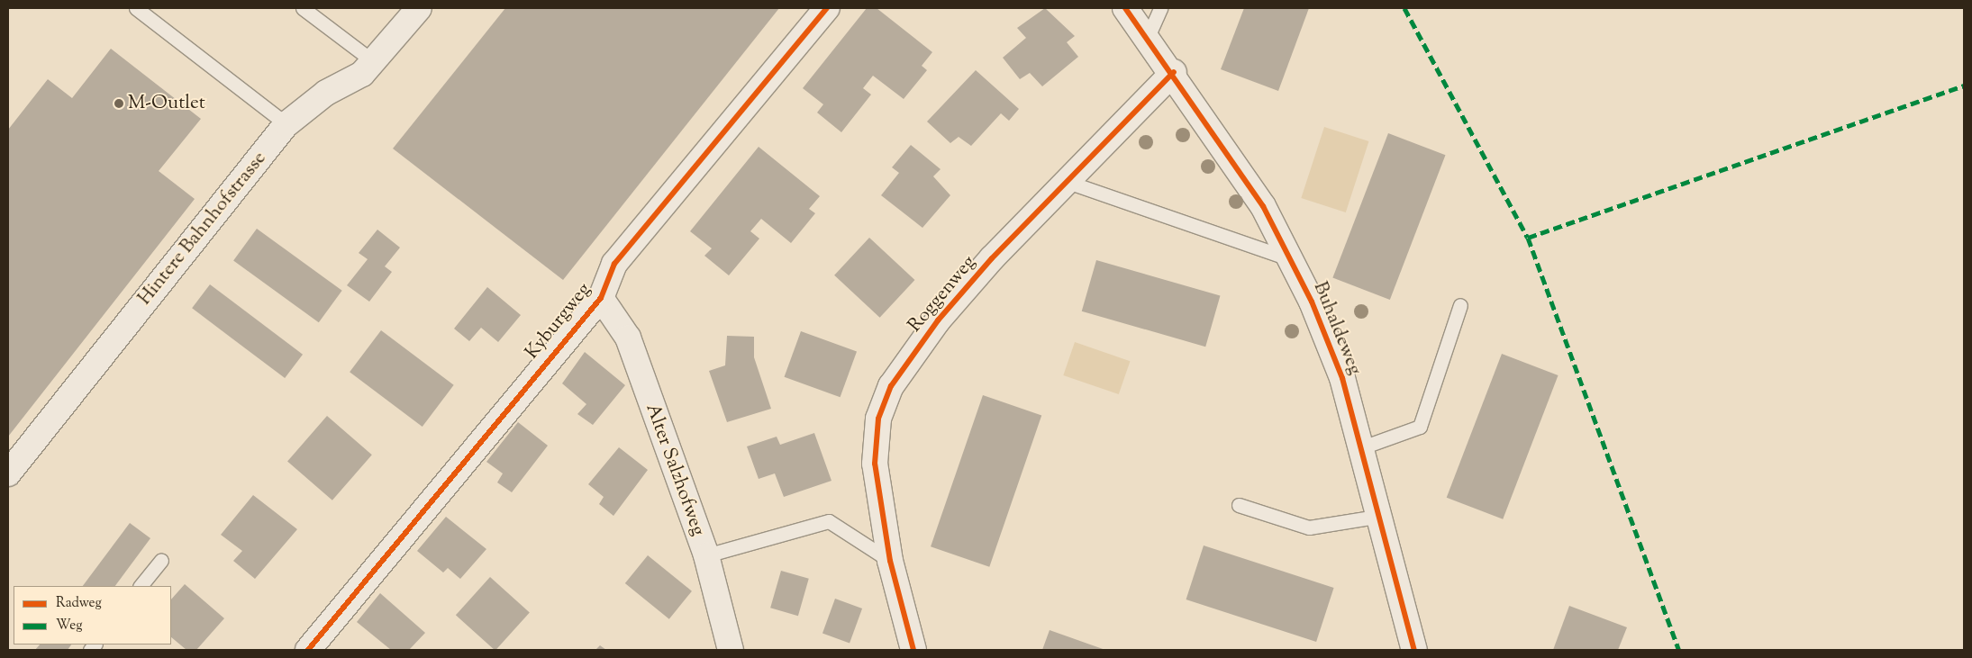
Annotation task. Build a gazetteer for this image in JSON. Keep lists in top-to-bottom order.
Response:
{
  "streets": {
    "street": [
      "Hintere Bahnhofstrasse",
      "Roggenweg",
      "Kyburgweg",
      "Buhaldeweg",
      "Alter Salzhofweg"
    ]
  },
  "crossings": [
    ["Roggenweg", "Buhaldeweg"],
    ["Kyburgweg", "Alter Salzhofweg"]
  ],
  "places": ["M-Outlet"],
  "legend": ["Radweg", "Weg"]
}
